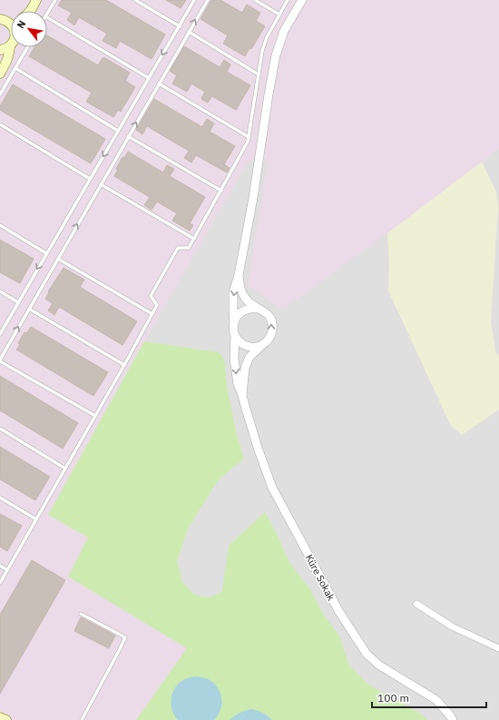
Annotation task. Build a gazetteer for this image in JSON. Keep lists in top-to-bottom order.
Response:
{
  "streets": {
    "street": ["Küre Sokak"]
  },
  "scale_bar": "100 m",
  "north": "top left"
}
